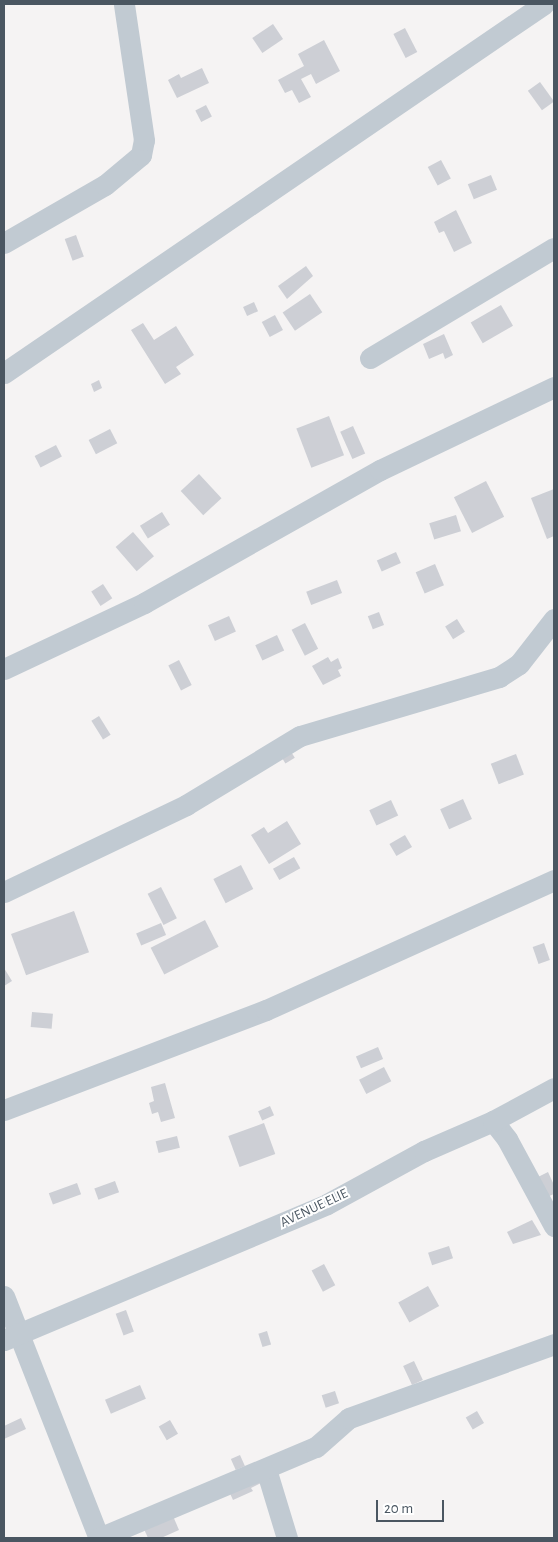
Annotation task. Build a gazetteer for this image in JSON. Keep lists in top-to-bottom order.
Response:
{
  "streets": {
    "street": ["AVENUE ELIE"]
  },
  "scale_bar": "20 m"
}
